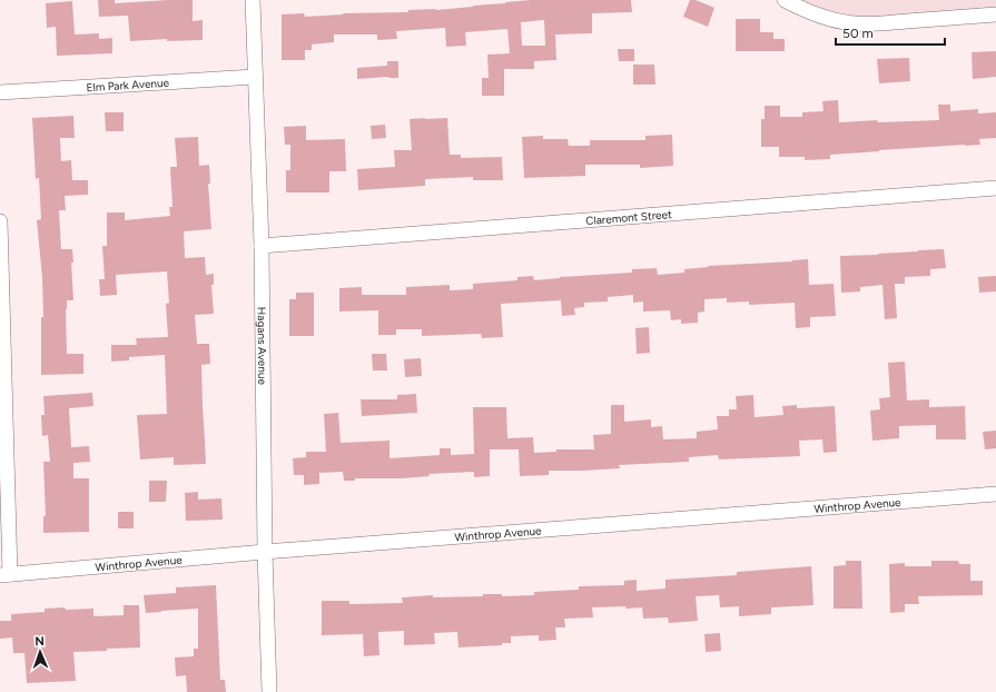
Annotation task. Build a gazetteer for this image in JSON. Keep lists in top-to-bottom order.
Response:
{
  "streets": {
    "street": [
      "Elm Park Avenue",
      "Claremont Street",
      "Hagans Avenue",
      "Winthrop Avenue"
    ]
  },
  "crossings": [
    ["Elm Park Avenue", "Hagans Avenue"],
    ["Claremont Street", "Hagans Avenue"],
    ["Hagans Avenue", "Winthrop Avenue"]
  ],
  "scale_bar": "50 m",
  "north": "top"
}
